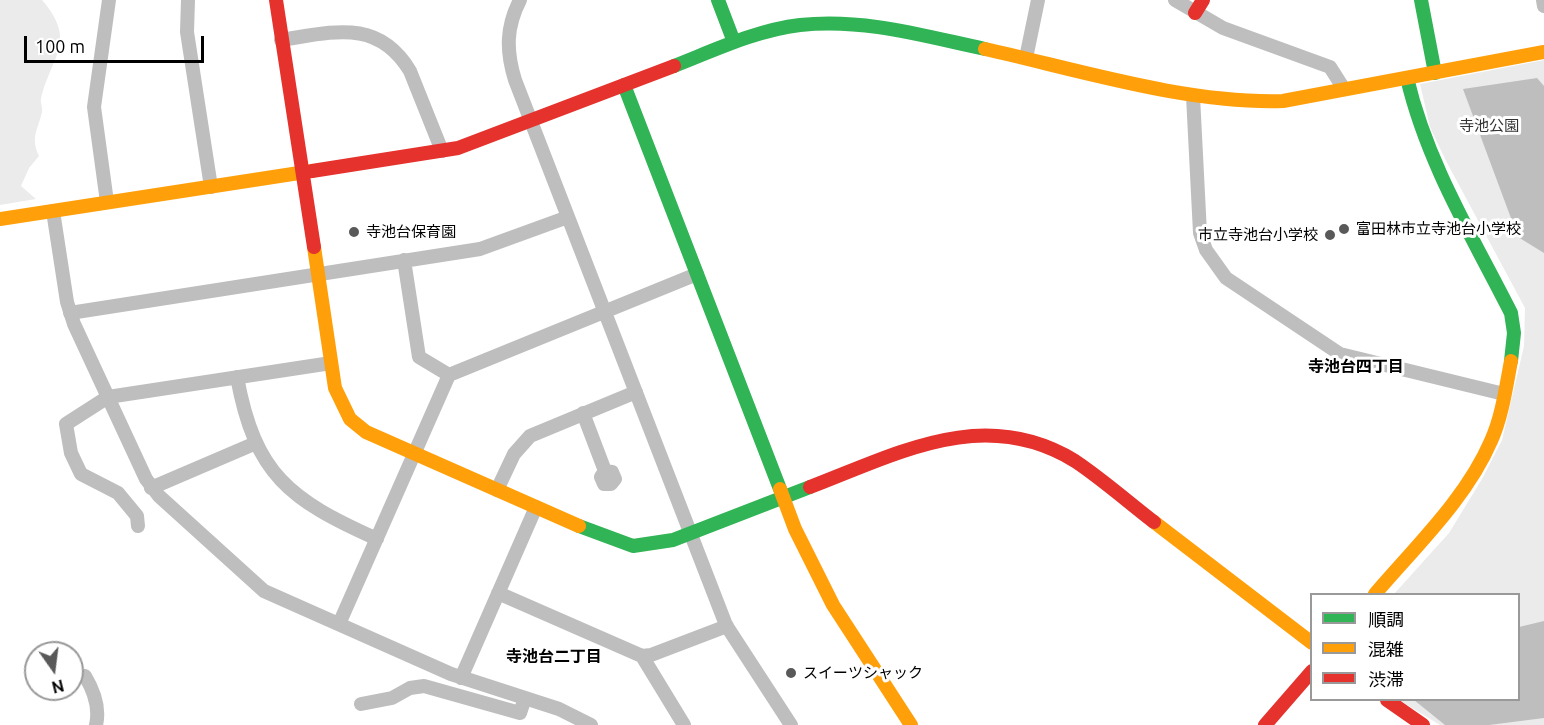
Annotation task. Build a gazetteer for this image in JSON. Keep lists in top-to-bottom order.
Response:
{
  "districts": ["寺池台四丁目", "寺池台二丁目"],
  "parks": ["寺池公園"],
  "places": [
    "富田林市立寺池台小学校",
    "寺池台保育園",
    "市立寺池台小学校",
    "スイーツシャック"
  ],
  "legend": ["順調", "混雑", "渋滞"],
  "scale_bar": "100 m",
  "north": "bottom"
}
